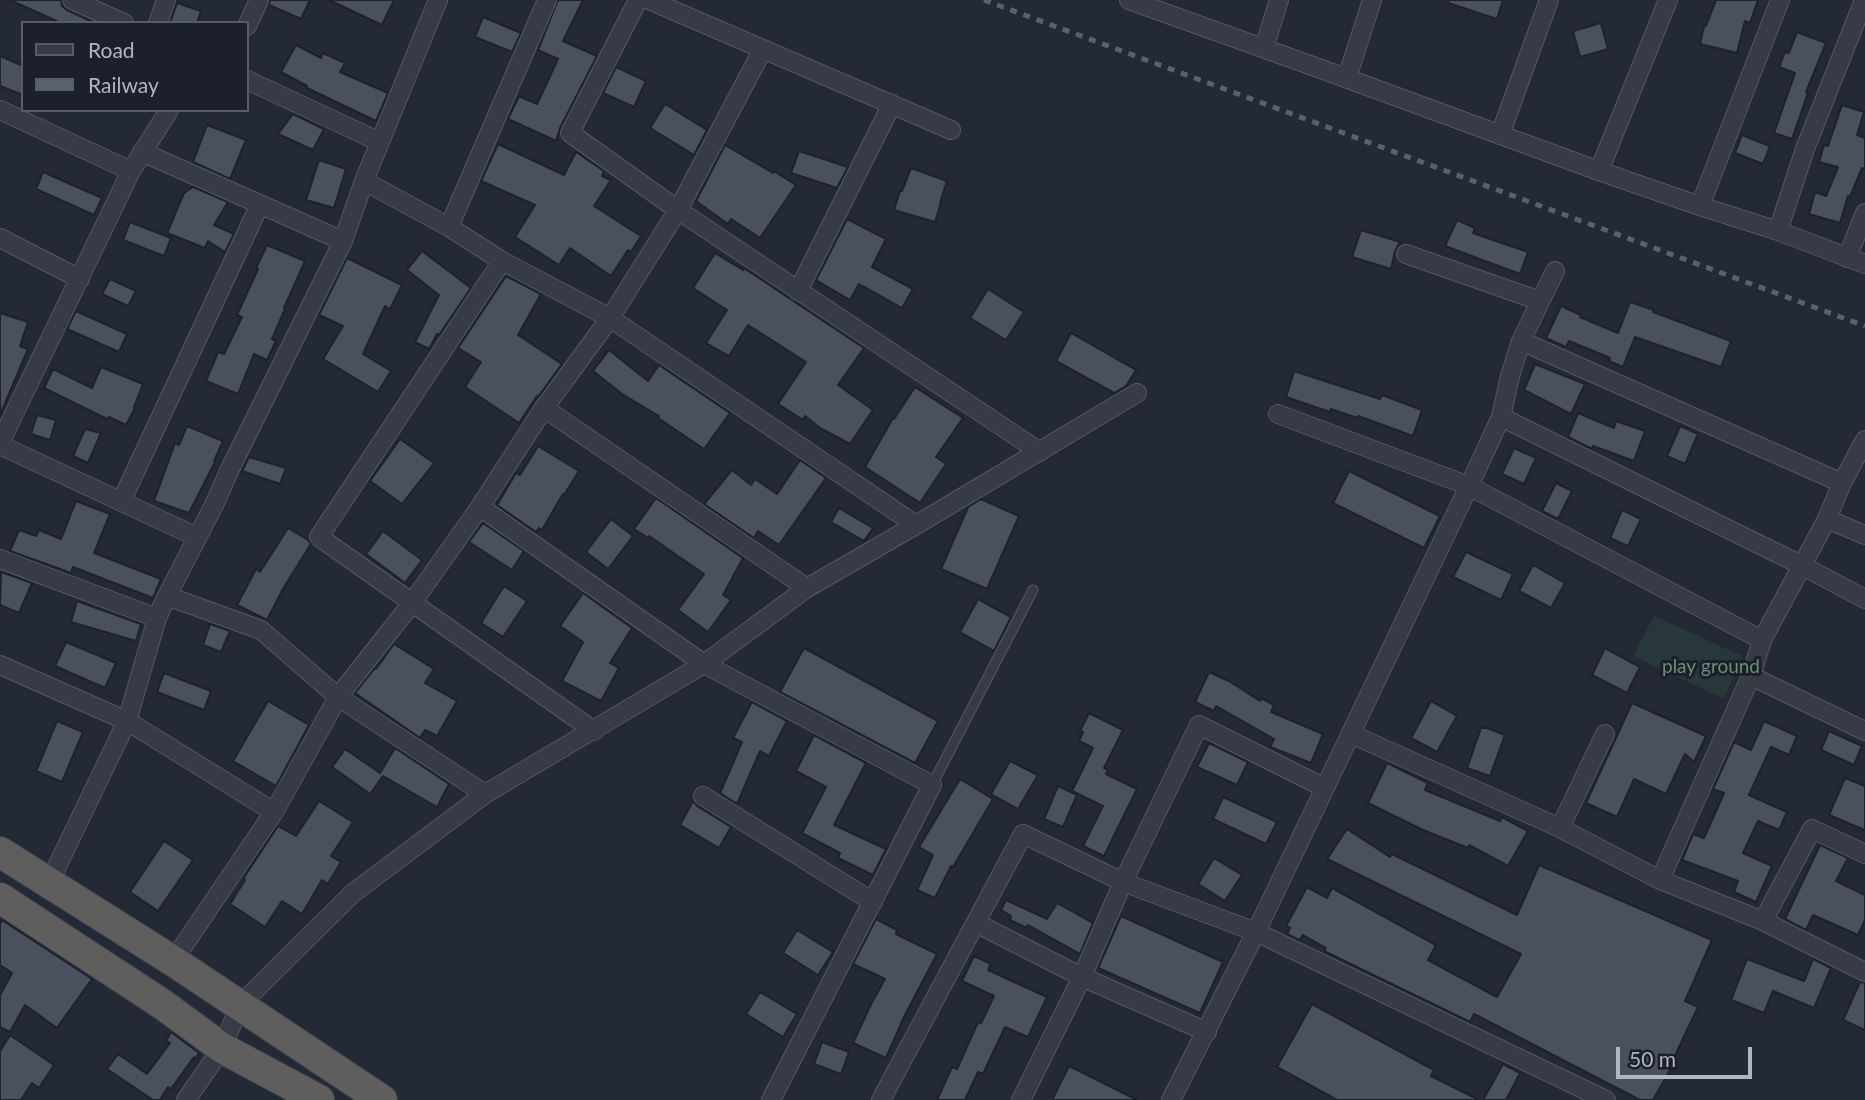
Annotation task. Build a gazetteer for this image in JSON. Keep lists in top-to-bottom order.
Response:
{
  "parks": ["play ground"],
  "legend": ["Road", "Railway"],
  "scale_bar": "50 m"
}
